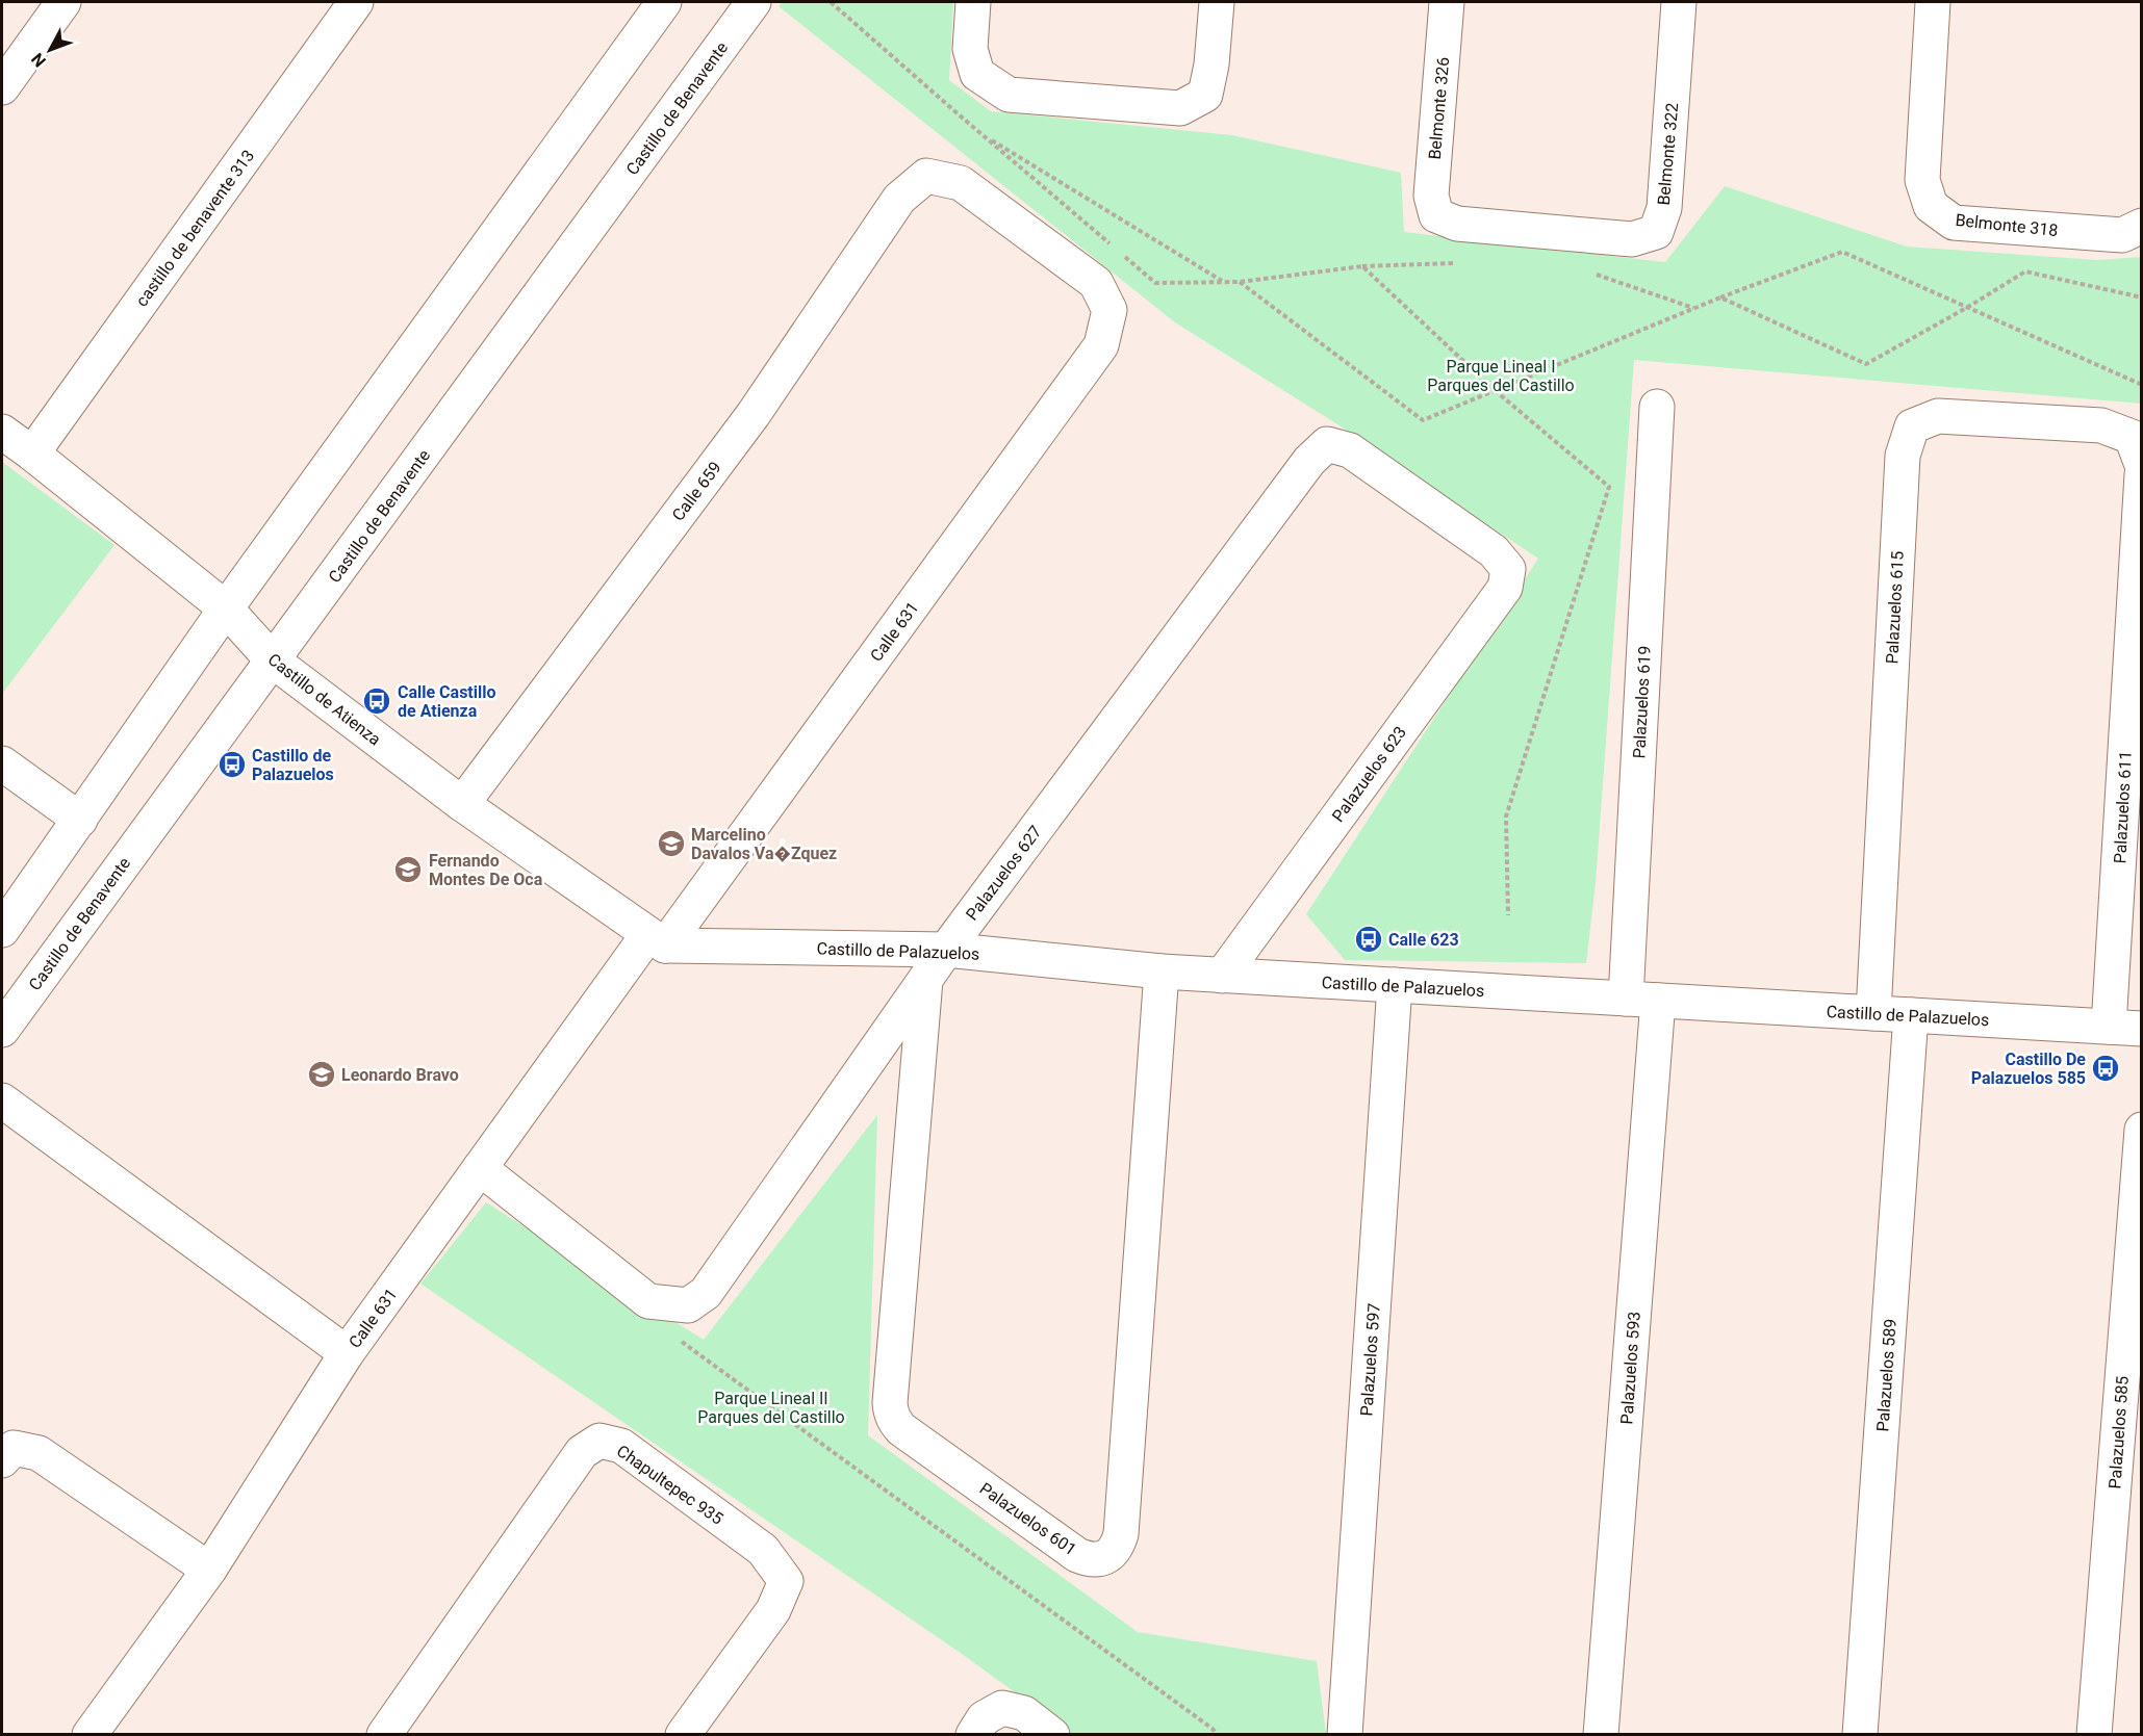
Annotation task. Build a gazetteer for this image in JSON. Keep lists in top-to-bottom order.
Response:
{
  "streets": {
    "street": [
      "Castillo de Benavente",
      "Belmonte 326",
      "Belmonte 322",
      "Belmonte 318",
      "castillo de benavente 313",
      "Calle 659",
      "Palazuelos 615",
      "Calle 631",
      "Castillo de Atienza",
      "Palazuelos 619",
      "Palazuelos 623",
      "Palazuelos 611",
      "Palazuelos 627",
      "Castillo de Palazuelos",
      "Palazuelos 597",
      "Palazuelos 593",
      "Palazuelos 589",
      "Palazuelos 585",
      "Chapultepec 935",
      "Palazuelos 601"
    ]
  },
  "crossings": [
    ["Castillo de Benavente", "Castillo de Atienza"],
    ["Belmonte 326", "Belmonte 322"],
    ["castillo de benavente 313", "Castillo de Atienza"],
    ["Calle 659", "Calle 631"],
    ["Calle 659", "Castillo de Atienza"],
    ["Palazuelos 615", "Castillo de Palazuelos"],
    ["Calle 631", "Castillo de Atienza"],
    ["Calle 631", "Palazuelos 627"],
    ["Calle 631", "Castillo de Palazuelos"],
    ["Castillo de Atienza", "Castillo de Palazuelos"],
    ["Palazuelos 619", "Castillo de Palazuelos"],
    ["Palazuelos 619", "Palazuelos 593"],
    ["Palazuelos 623", "Palazuelos 627"],
    ["Palazuelos 623", "Castillo de Palazuelos"],
    ["Palazuelos 611", "Castillo de Palazuelos"],
    ["Palazuelos 627", "Castillo de Palazuelos"],
    ["Palazuelos 627", "Palazuelos 601"],
    ["Castillo de Palazuelos", "Palazuelos 597"],
    ["Castillo de Palazuelos", "Palazuelos 593"],
    ["Castillo de Palazuelos", "Palazuelos 589"],
    ["Castillo de Palazuelos", "Palazuelos 601"]
  ],
  "parks": ["Parque Lineal I Parques del Castillo", "Parque Lineal II Parques del Castillo"],
  "places": {
    "bus stop": [
      "Calle Castillo de Atienza",
      "Castillo de Palazuelos",
      "Calle 623",
      "Castillo De Palazuelos 585"
    ],
    "school or university": ["Marcelino Davalos Va�Zquez", "Fernando Montes De Oca", "Leonardo Bravo"]
  },
  "north": "bottom left"
}
